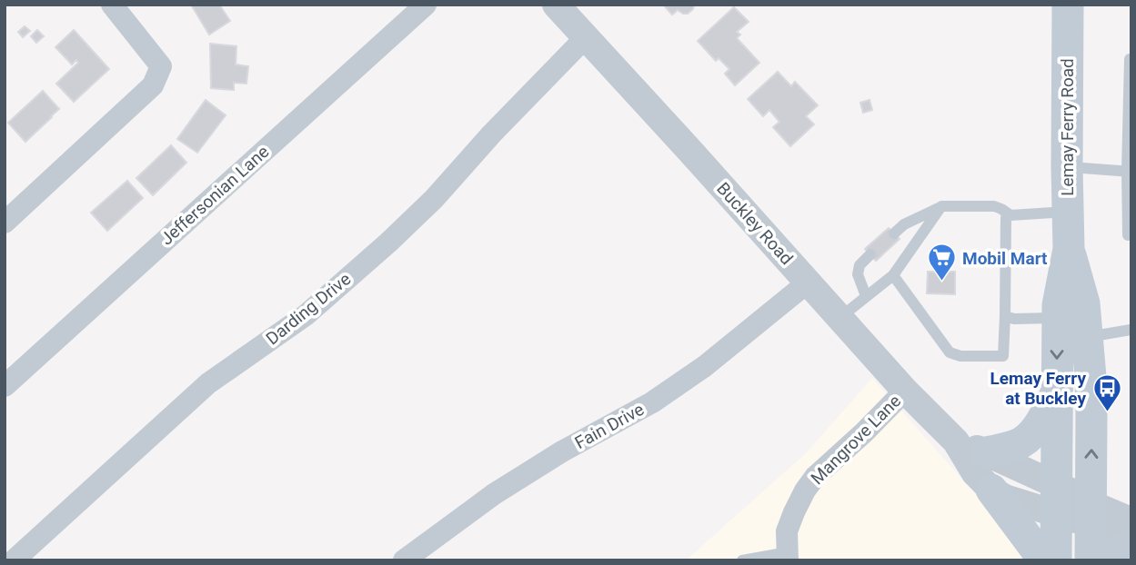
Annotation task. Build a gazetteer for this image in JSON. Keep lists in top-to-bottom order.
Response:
{
  "streets": {
    "main road": ["Lemay Ferry Road"],
    "street": [
      "Jeffersonian Lane",
      "Buckley Road",
      "Darding Drive",
      "Fain Drive",
      "Mangrove Lane"
    ]
  },
  "crossings": [
    ["Lemay Ferry Road", "Buckley Road"],
    ["Buckley Road", "Darding Drive"],
    ["Buckley Road", "Fain Drive"],
    ["Buckley Road", "Mangrove Lane"]
  ],
  "places": {
    "supermarket": ["Mobil Mart"],
    "bus stop": ["Lemay Ferry at Buckley"]
  }
}
